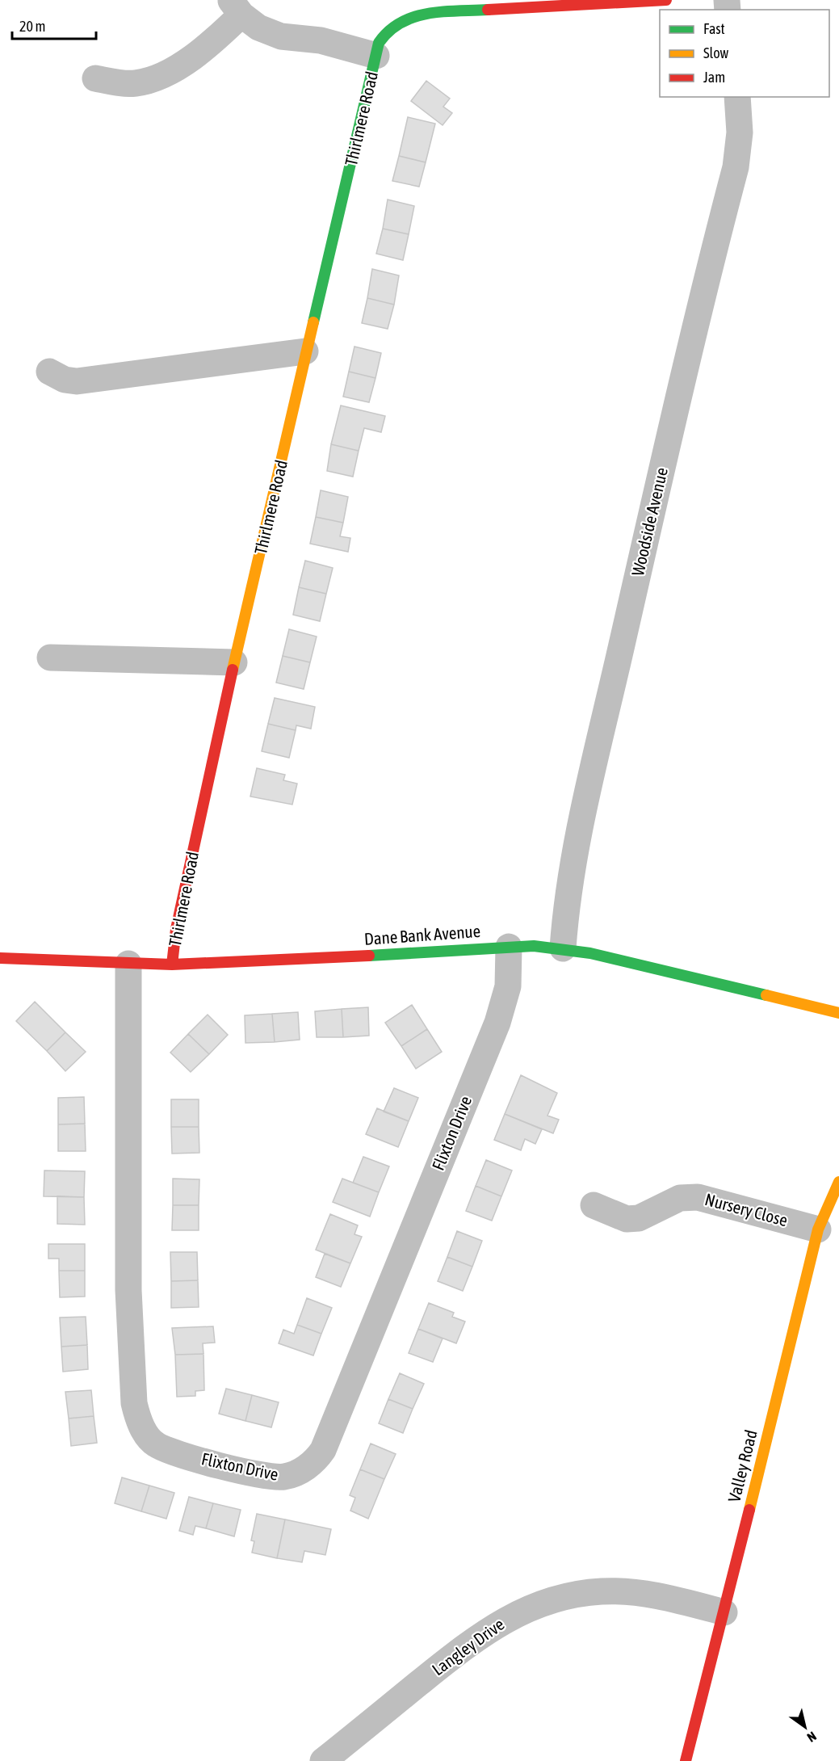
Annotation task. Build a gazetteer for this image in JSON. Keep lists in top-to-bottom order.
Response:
{
  "streets": {
    "street": [
      "Thirlmere Road",
      "Woodside Avenue",
      "Dane Bank Avenue",
      "Flixton Drive",
      "Nursery Close",
      "Valley Road",
      "Langley Drive"
    ]
  },
  "crossings": [
    ["Thirlmere Road", "Dane Bank Avenue"],
    ["Woodside Avenue", "Dane Bank Avenue"],
    ["Dane Bank Avenue", "Flixton Drive"],
    ["Nursery Close", "Valley Road"],
    ["Valley Road", "Langley Drive"]
  ],
  "legend": ["Fast", "Slow", "Jam"],
  "scale_bar": "20 m",
  "north": "bottom right"
}
